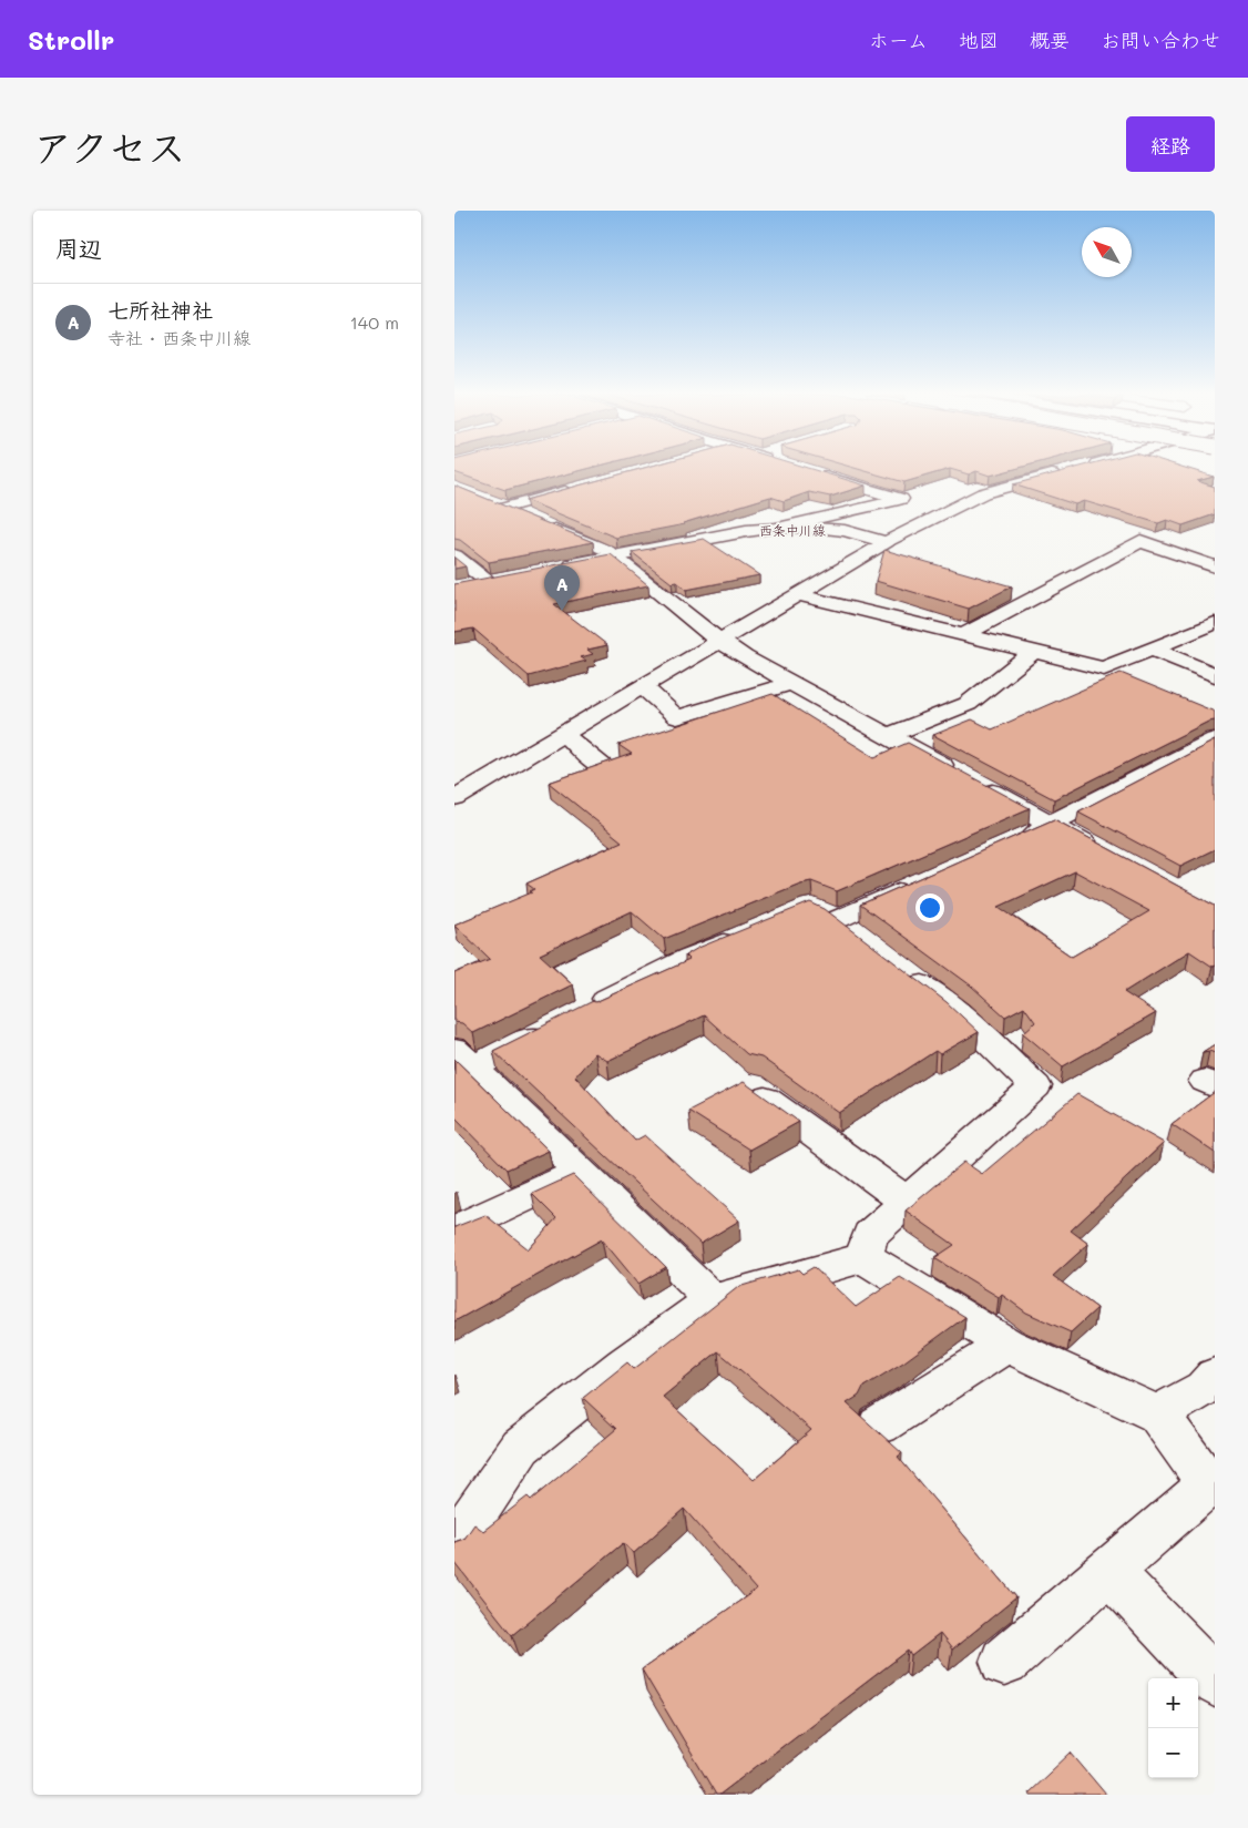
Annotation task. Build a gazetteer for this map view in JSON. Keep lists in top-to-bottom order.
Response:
{
  "streets": {
    "main road": ["西条中川線"]
  },
  "north": "top left",
  "page": {
    "header": "Strollr",
    "nav": [
      "ホーム",
      "地図",
      "概要",
      "お問い合わせ"
    ],
    "title": "アクセス",
    "buttons": "経路",
    "heading": "周辺",
    "list": [
      {
        "mark": "A",
        "name": "七所社神社",
        "note": "寺社 · 西条中川線",
        "value": "140 m"
      }
    ],
    "pins": "A",
    "map_buttons": ["+", "−"]
  }
}
